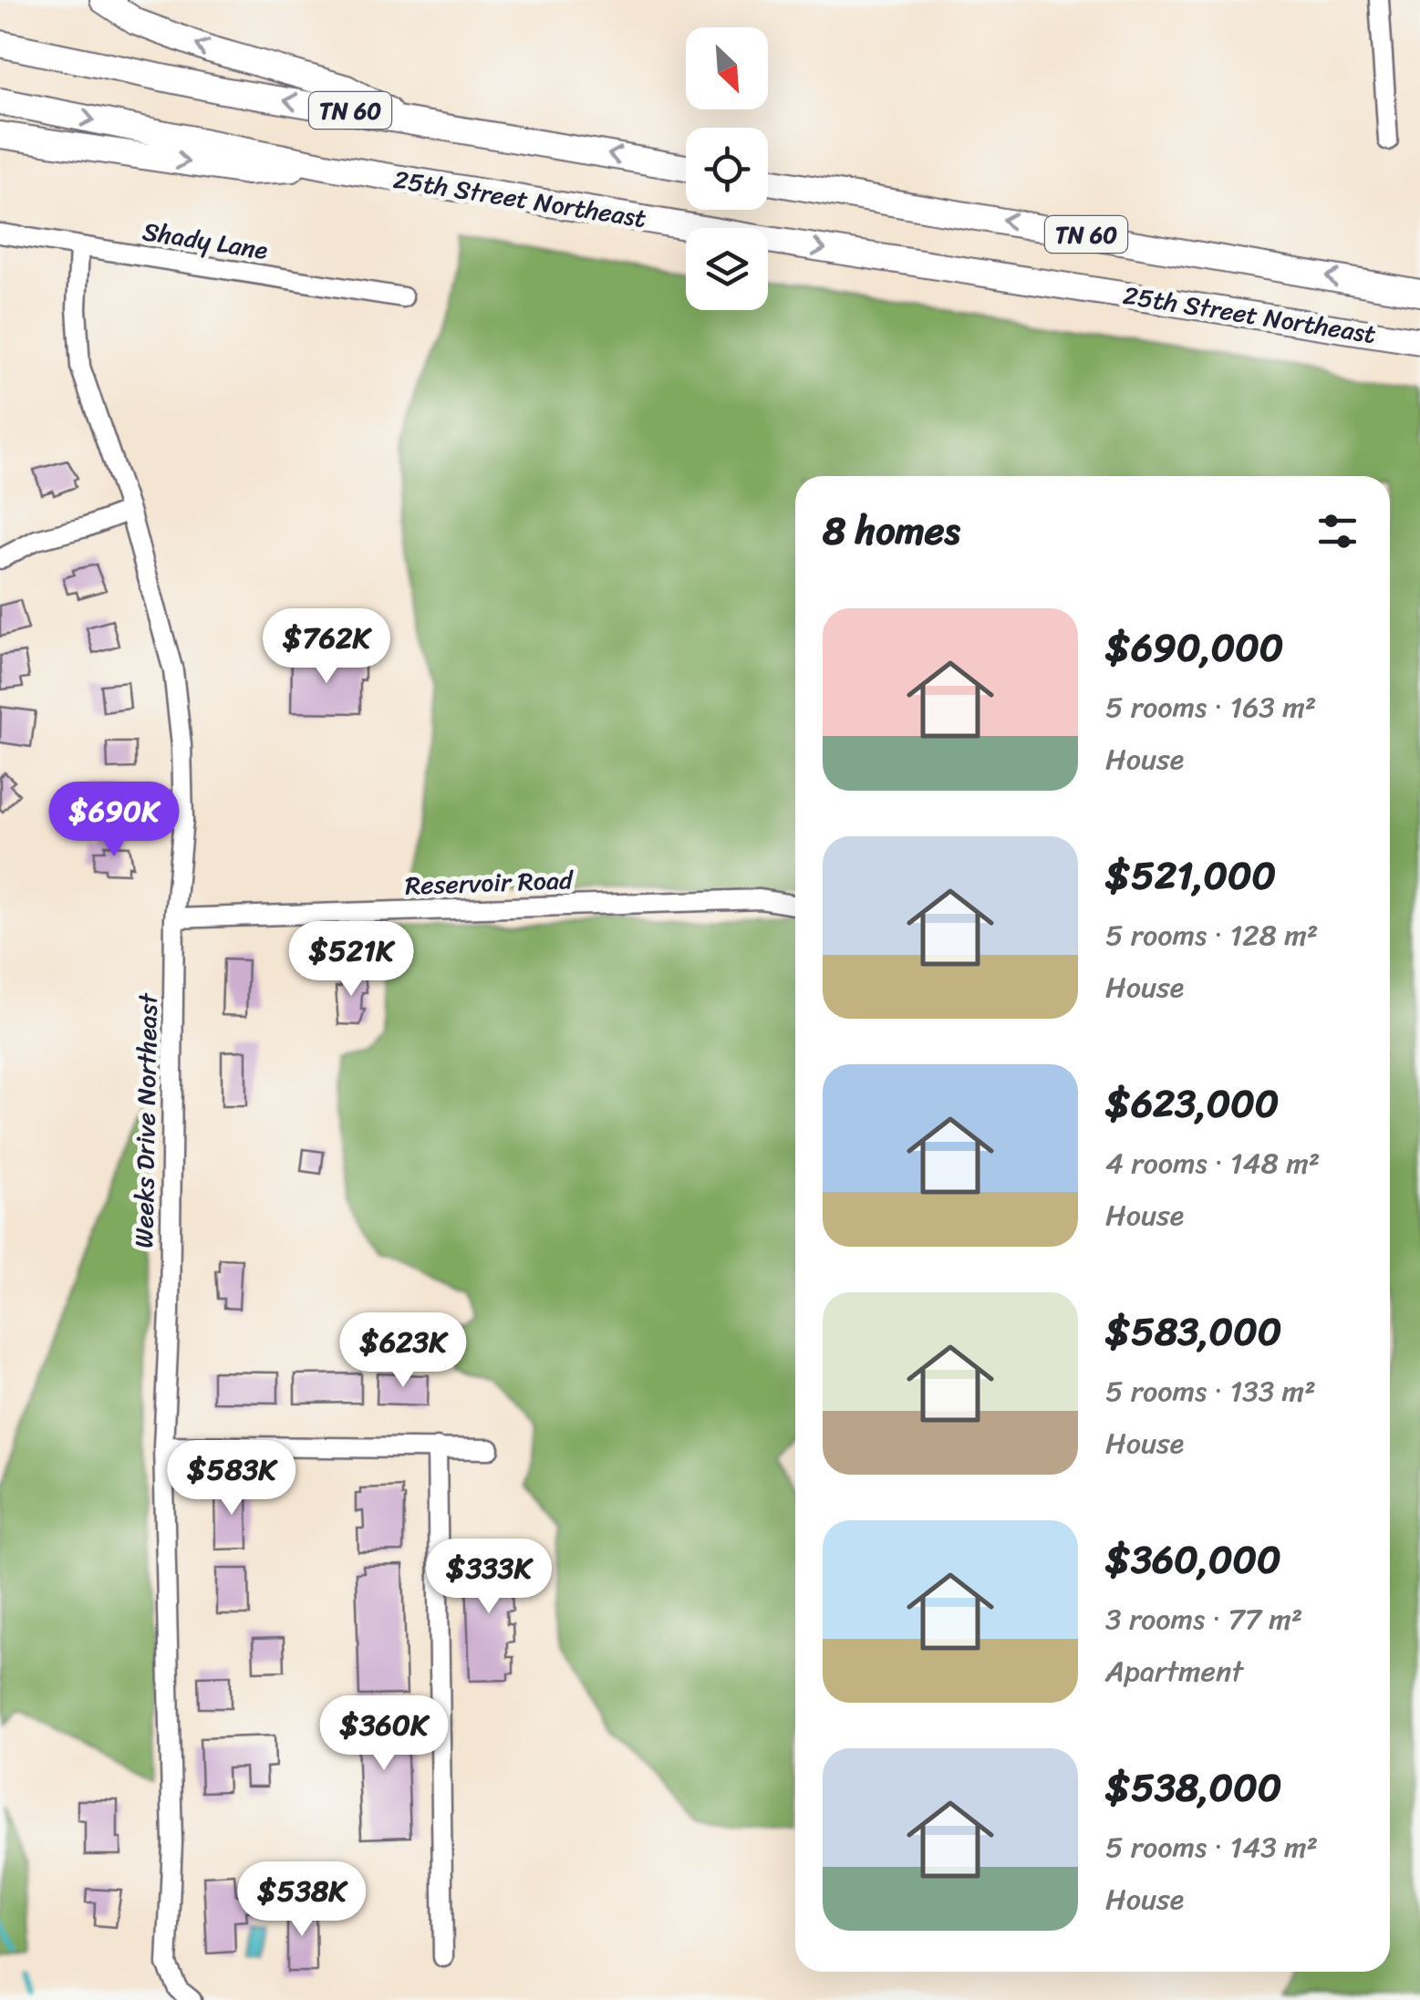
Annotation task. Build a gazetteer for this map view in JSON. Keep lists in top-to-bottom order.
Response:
{
  "streets": {
    "highway": ["TN 60", "25th Street Northeast"],
    "street": ["Shady Lane", "Reservoir Road", "Weeks Drive Northeast"]
  },
  "crossings": [
    ["Shady Lane", "Weeks Drive Northeast"],
    ["Reservoir Road", "Weeks Drive Northeast"]
  ],
  "north": "bottom right",
  "page": {
    "heading": "8 homes",
    "list": [
      {
        "name": "$690,000",
        "note": "5 rooms · 163 m² · House"
      },
      {
        "name": "$521,000",
        "note": "5 rooms · 128 m² · House"
      },
      {
        "name": "$623,000",
        "note": "4 rooms · 148 m² · House"
      },
      {
        "name": "$583,000",
        "note": "5 rooms · 133 m² · House"
      },
      {
        "name": "$360,000",
        "note": "3 rooms · 77 m² · Apartment"
      },
      {
        "name": "$538,000",
        "note": "5 rooms · 143 m² · House"
      }
    ],
    "price": [
      "$762K",
      "$690K",
      "$521K",
      "$623K",
      "$583K",
      "$333K",
      "$360K",
      "$538K"
    ]
  }
}
